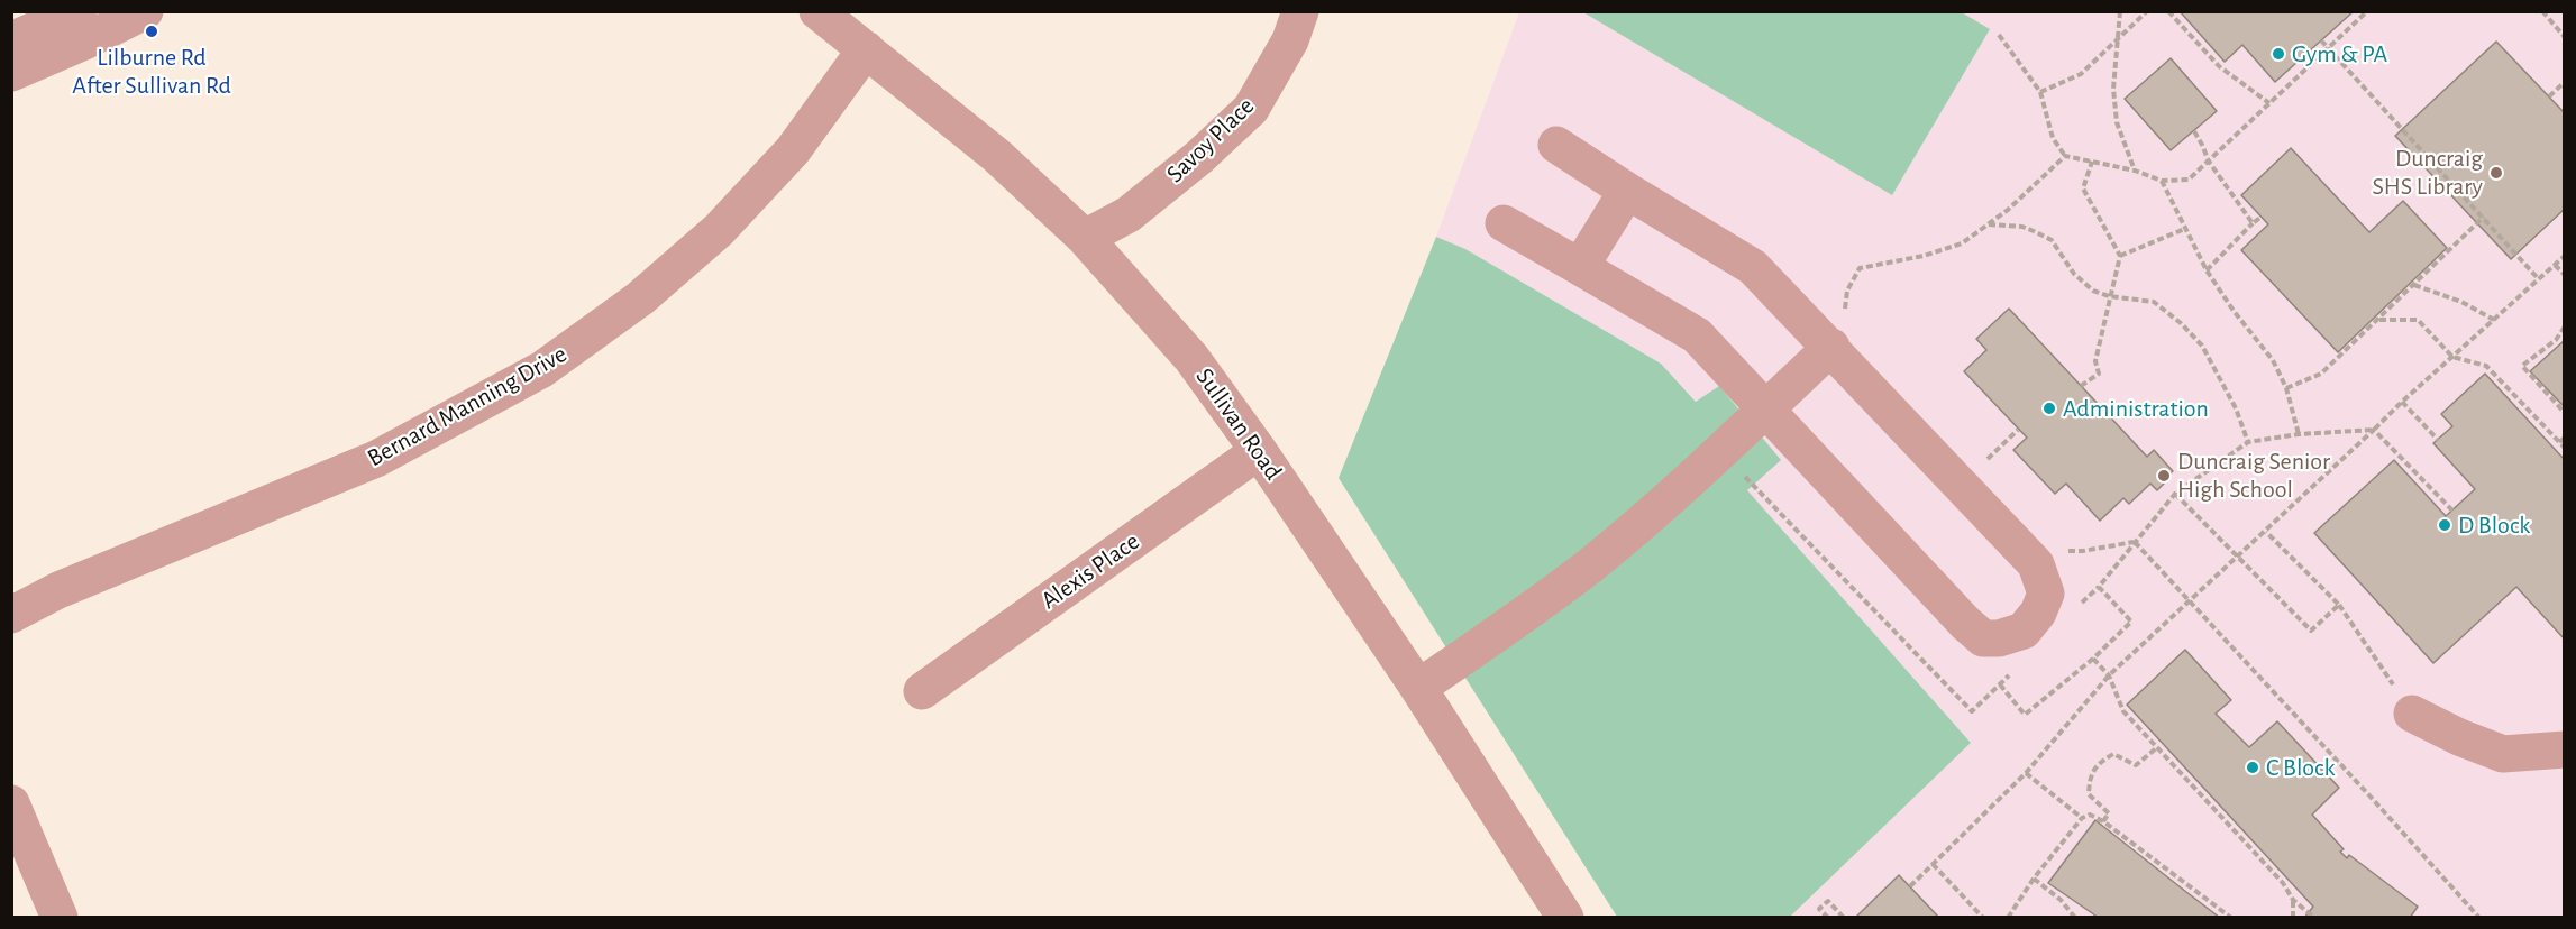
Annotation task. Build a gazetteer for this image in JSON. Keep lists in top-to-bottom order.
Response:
{
  "streets": {
    "street": [
      "Savoy Place",
      "Bernard Manning Drive",
      "Sullivan Road",
      "Alexis Place"
    ]
  },
  "crossings": [
    ["Savoy Place", "Sullivan Road"],
    ["Bernard Manning Drive", "Sullivan Road"],
    ["Sullivan Road", "Alexis Place"]
  ],
  "places": [
    "Lilburne Rd After Sullivan Rd",
    "Gym & PA",
    "Duncraig SHS Library",
    "Administration",
    "Duncraig Senior High School",
    "D Block",
    "C Block"
  ]
}
